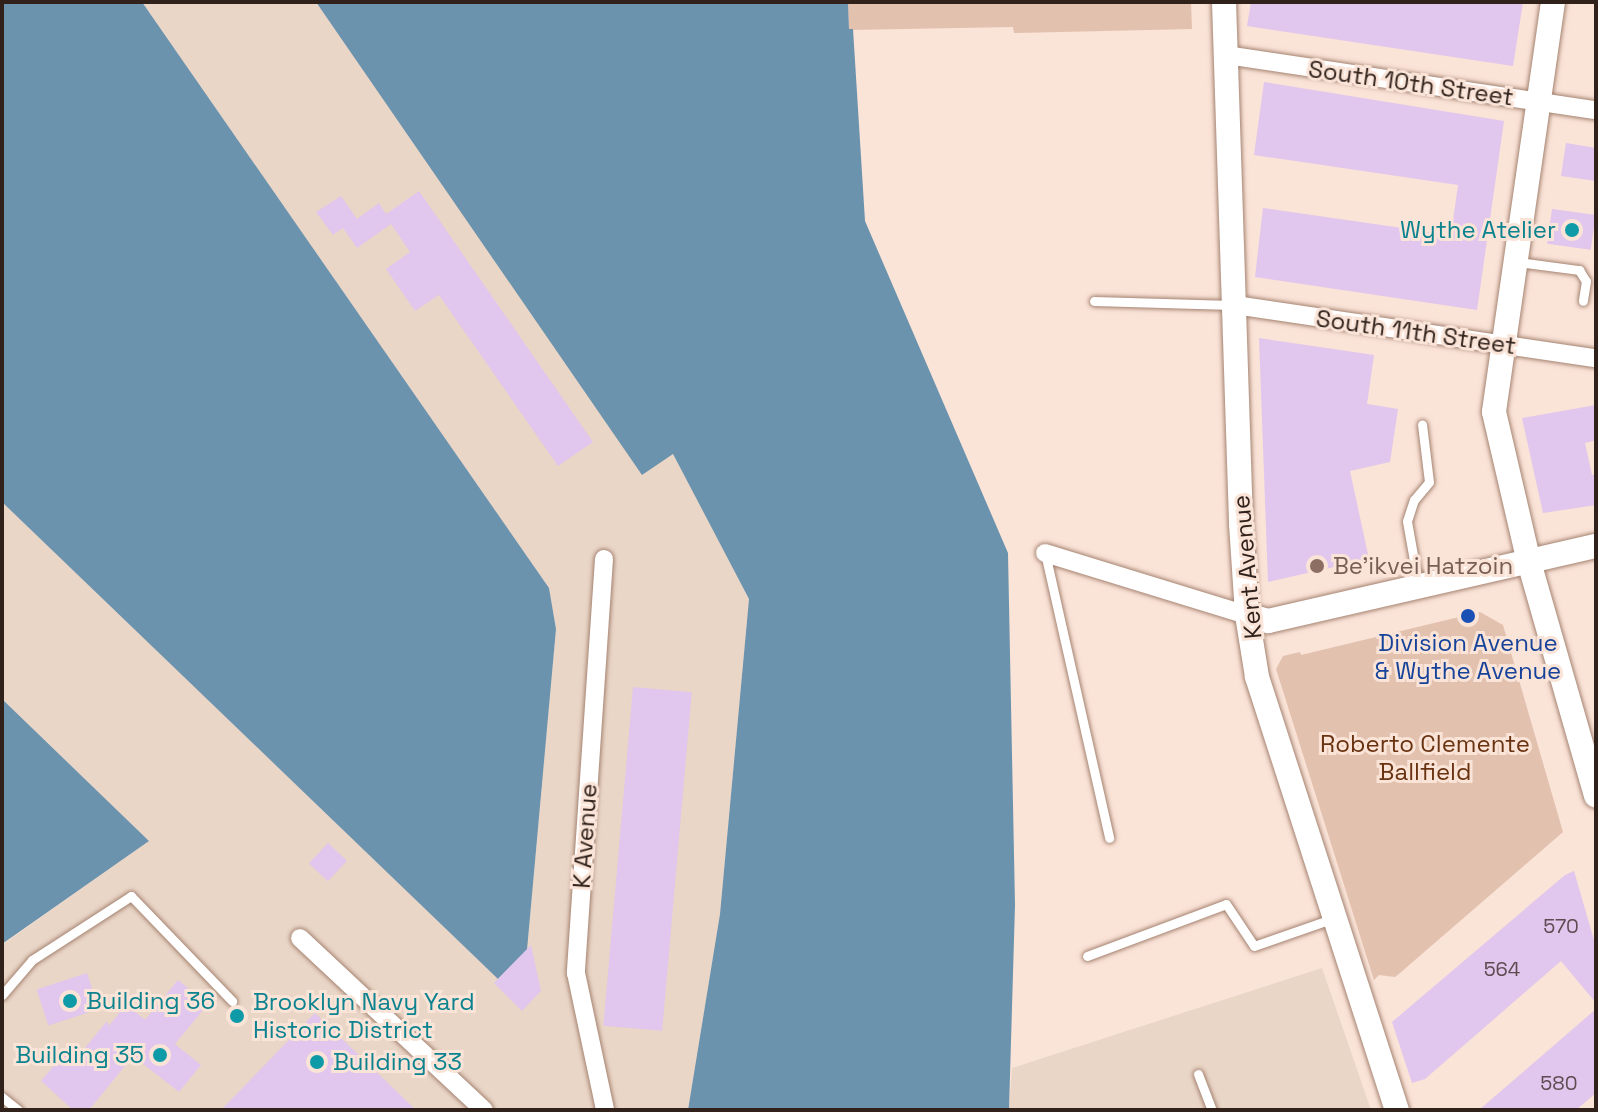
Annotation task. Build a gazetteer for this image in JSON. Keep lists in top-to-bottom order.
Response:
{
  "streets": {
    "main road": ["Kent Avenue"],
    "street": ["South 10th Street", "South 11th Street", "K Avenue"]
  },
  "crossings": [
    ["South 10th Street", "Kent Avenue"],
    ["South 11th Street", "Kent Avenue"]
  ],
  "parks": ["Roberto Clemente Ballfield"],
  "places": [
    "Wythe Atelier",
    "Be'ikvei Hatzoin",
    "Division Avenue & Wythe Avenue",
    "Building 36",
    "Brooklyn Navy Yard Historic District",
    "Building 35",
    "Building 33"
  ],
  "house_numbers": ["570", "564", "580"]
}
